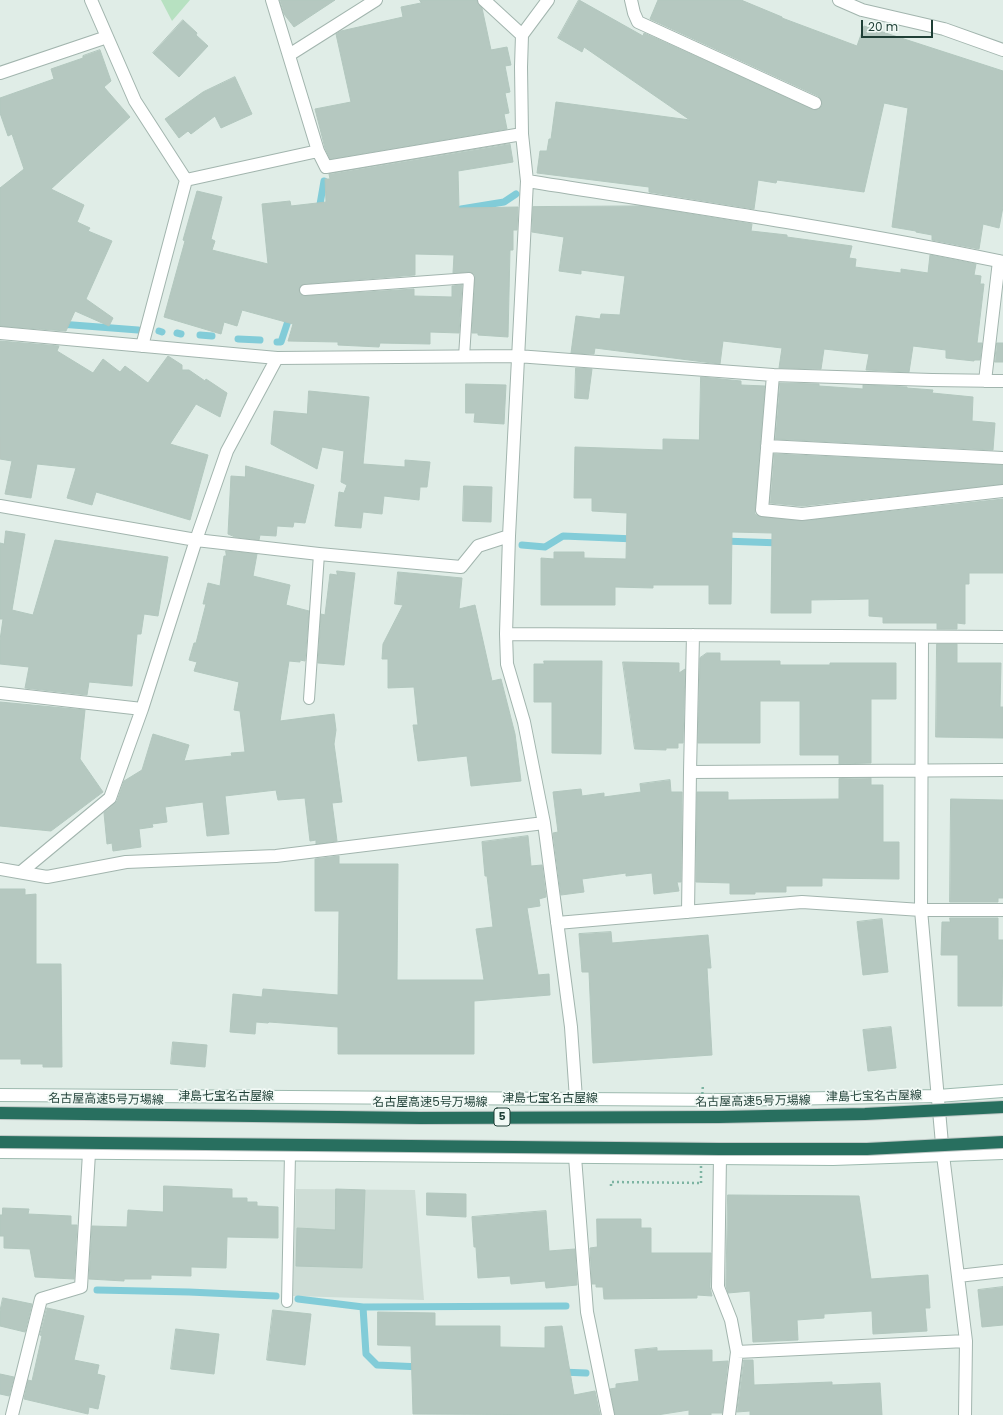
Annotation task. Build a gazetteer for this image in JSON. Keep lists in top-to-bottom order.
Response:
{
  "streets": {
    "highway": ["名古屋高速5号万場線", "5"],
    "street": ["津島七宝名古屋線"]
  },
  "scale_bar": "20 m"
}
